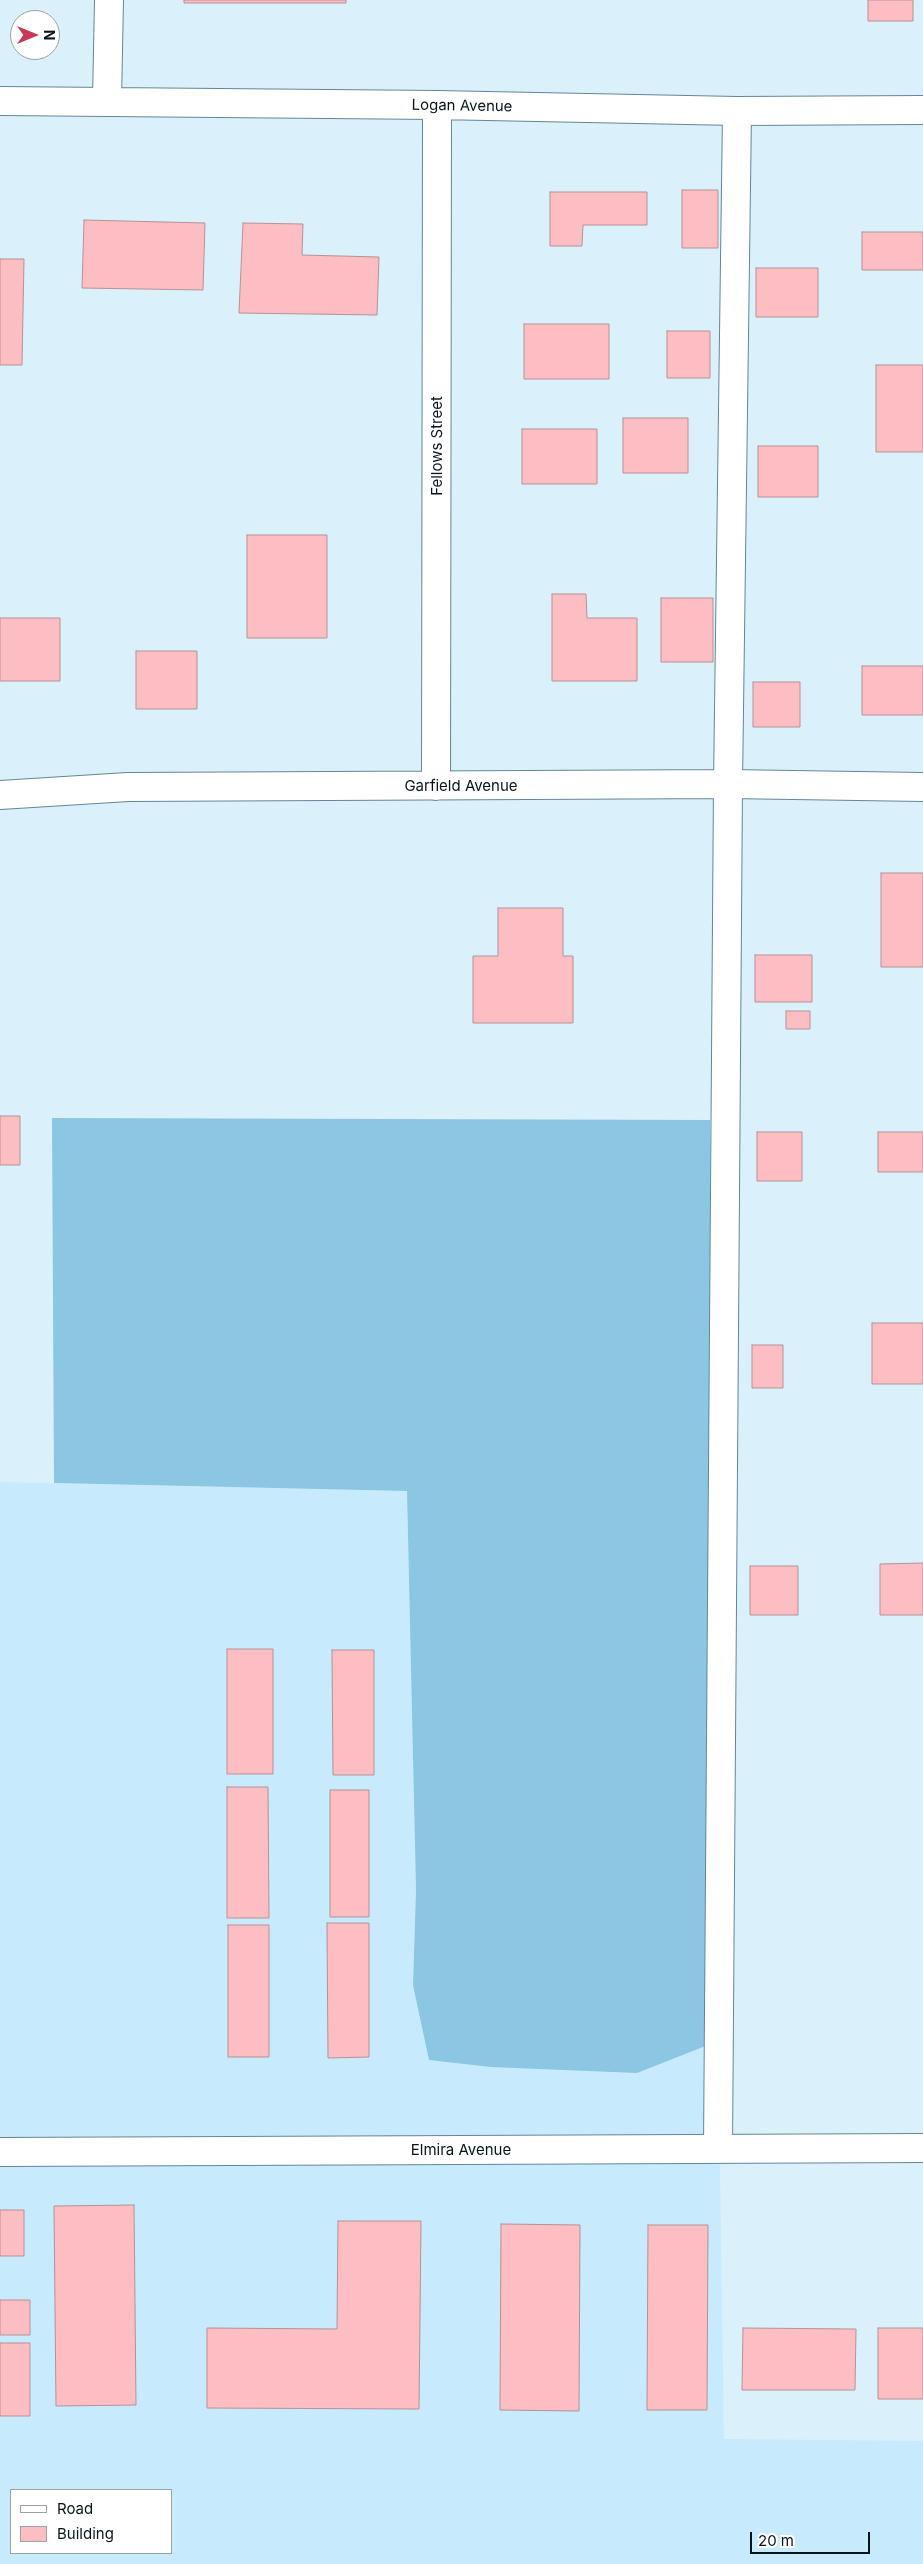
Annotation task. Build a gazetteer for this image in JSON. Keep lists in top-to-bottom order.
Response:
{
  "streets": {
    "street": [
      "Logan Avenue",
      "Fellows Street",
      "Garfield Avenue",
      "Elmira Avenue"
    ]
  },
  "crossings": [
    ["Logan Avenue", "Fellows Street"],
    ["Fellows Street", "Garfield Avenue"]
  ],
  "legend": ["Road", "Building"],
  "scale_bar": "20 m",
  "north": "right"
}
